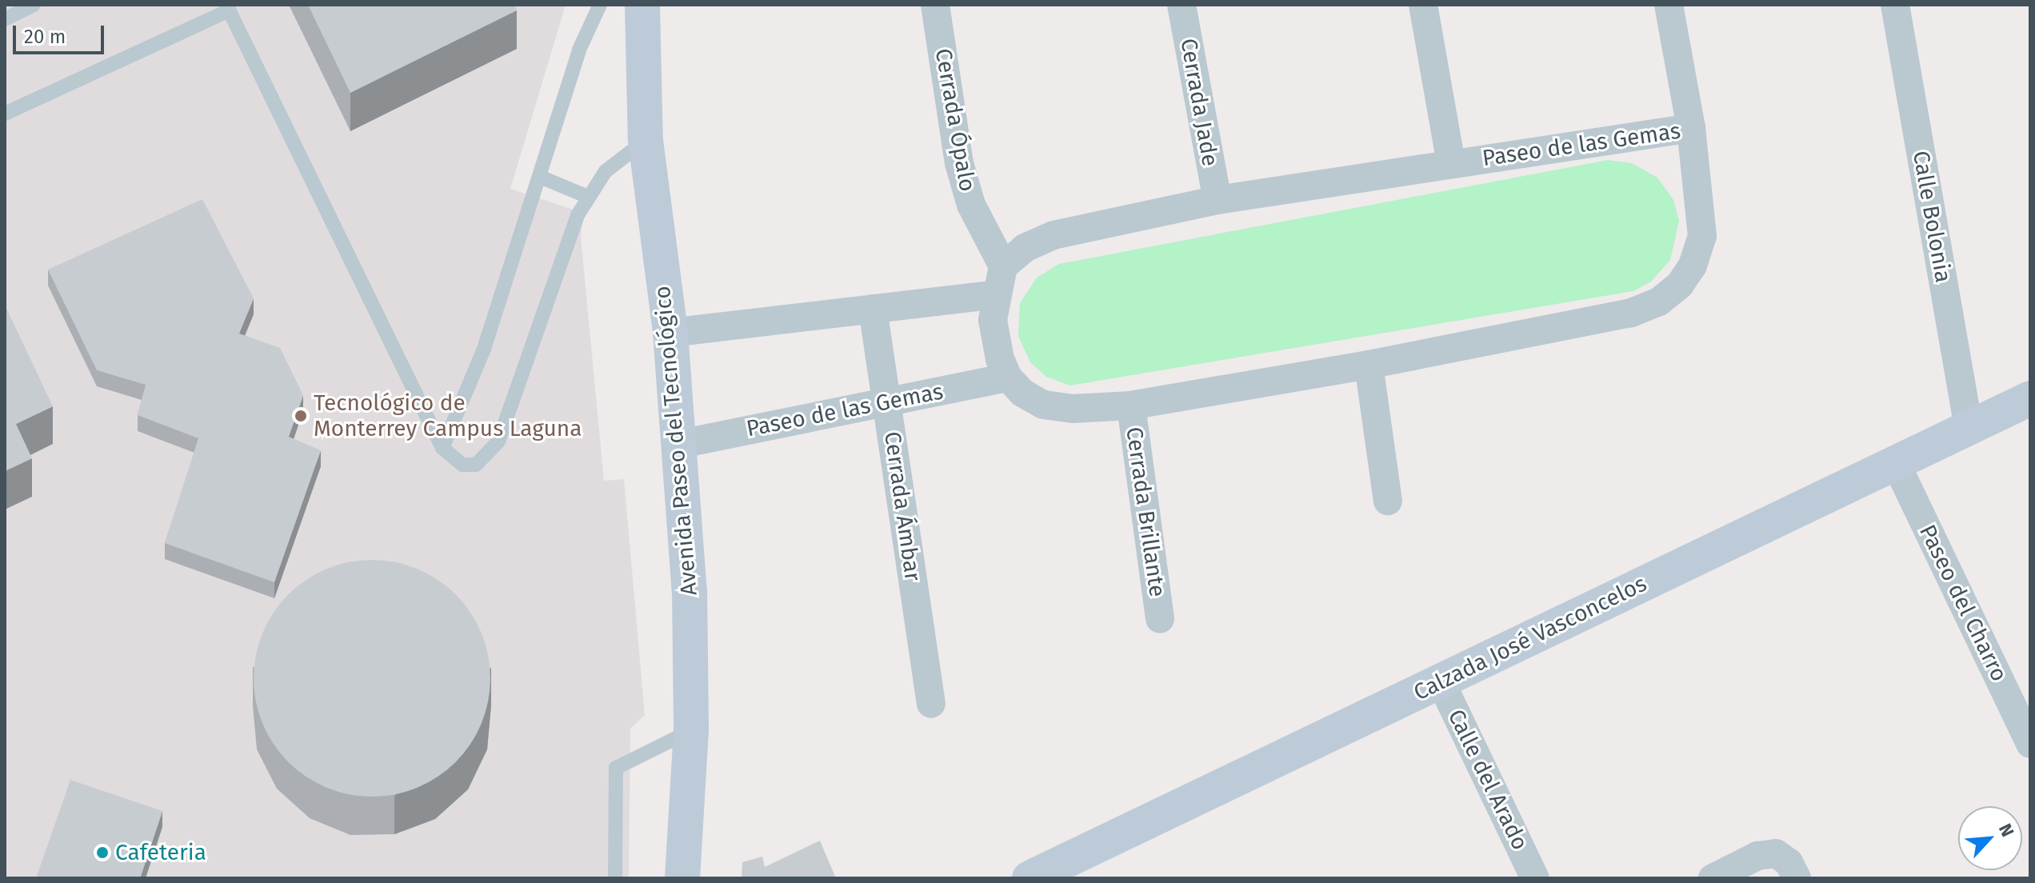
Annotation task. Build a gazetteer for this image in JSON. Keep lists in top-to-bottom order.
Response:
{
  "streets": {
    "main road": ["Avenida Paseo del Tecnológico", "Calzada José Vasconcelos"],
    "street": [
      "Cerrada Jade",
      "Cerrada Ópalo",
      "Paseo de las Gemas",
      "Calle Bolonia",
      "Cerrada Ámbar",
      "Cerrada Brillante",
      "Paseo del Charro",
      "Calle del Arado"
    ]
  },
  "crossings": [
    ["Cerrada Jade", "Paseo de las Gemas"],
    ["Cerrada Ópalo", "Paseo de las Gemas"],
    ["Paseo de las Gemas", "Avenida Paseo del Tecnológico"],
    ["Paseo de las Gemas", "Cerrada Ámbar"],
    ["Paseo de las Gemas", "Cerrada Brillante"],
    ["Calle Bolonia", "Calzada José Vasconcelos"],
    ["Paseo del Charro", "Calzada José Vasconcelos"],
    ["Calzada José Vasconcelos", "Calle del Arado"]
  ],
  "places": ["Tecnológico de Monterrey Campus Laguna", "Cafeteria"],
  "scale_bar": "20 m",
  "north": "top right"
}
